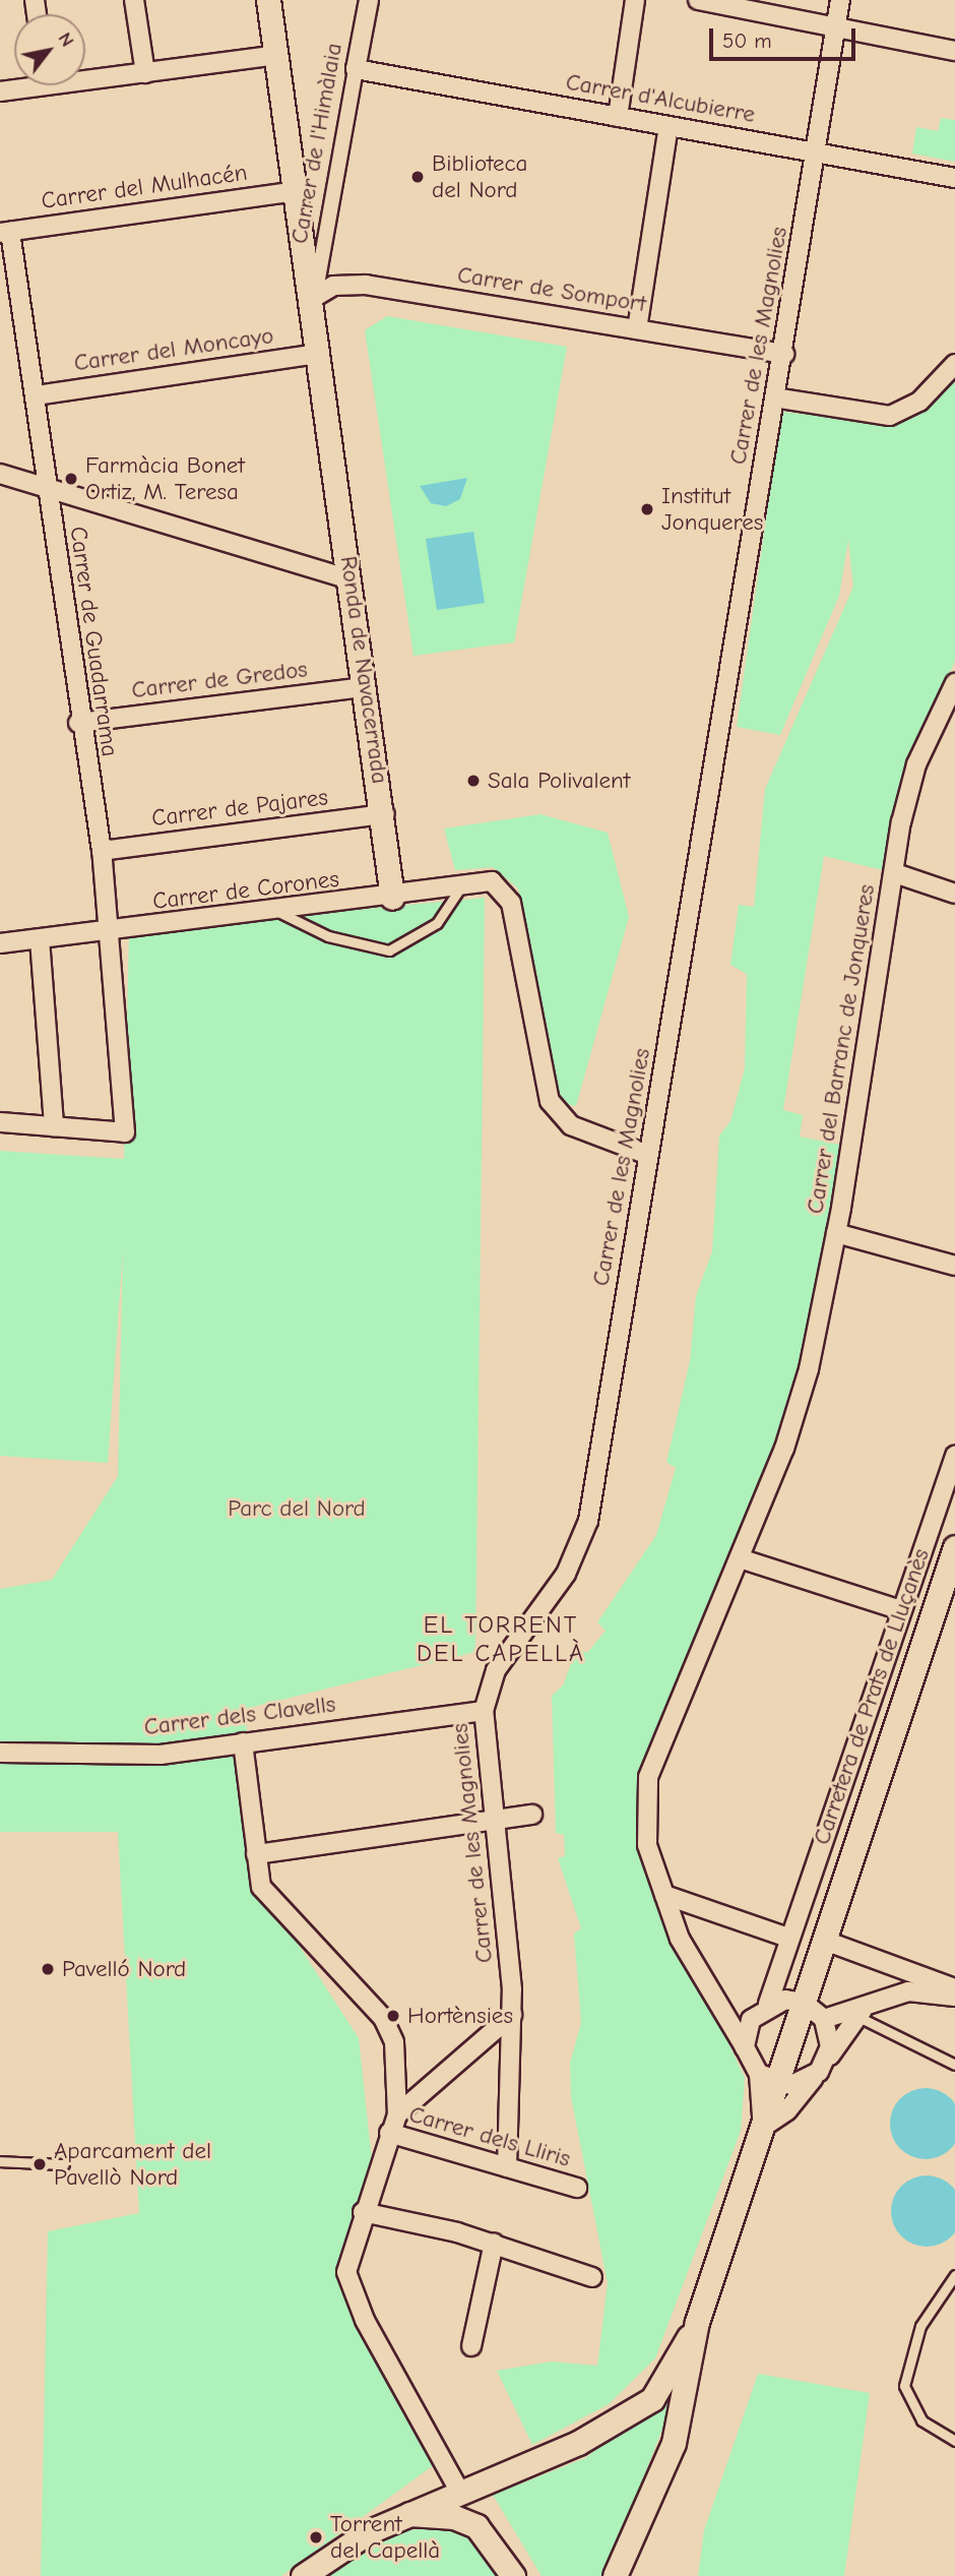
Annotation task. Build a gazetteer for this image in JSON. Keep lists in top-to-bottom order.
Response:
{
  "streets": {
    "street": [
      "Carrer d'Alcubierre",
      "Carrer de l'Himàlaia",
      "Carrer del Mulhacén",
      "Carrer de Somport",
      "Carrer de les Magnolies",
      "Carrer del Moncayo",
      "Carrer de Guadarrama",
      "Ronda de Navacerrada",
      "Carrer de Gredos",
      "Carrer de Pajares",
      "Carrer de Corones",
      "Carrer del Barranc de Jonqueres",
      "Carretera de Prats de Lluçanès",
      "Carrer dels Clavells",
      "Carrer dels Lliris"
    ]
  },
  "crossings": [
    ["Carrer d'Alcubierre", "Carrer de l'Himàlaia"],
    ["Carrer d'Alcubierre", "Carrer de les Magnolies"],
    ["Carrer de l'Himàlaia", "Carrer de Somport"],
    ["Carrer de l'Himàlaia", "Ronda de Navacerrada"],
    ["Carrer del Mulhacén", "Carrer de Guadarrama"],
    ["Carrer del Mulhacén", "Ronda de Navacerrada"],
    ["Carrer de Somport", "Carrer de les Magnolies"],
    ["Carrer de Somport", "Ronda de Navacerrada"],
    ["Carrer de les Magnolies", "Carrer dels Clavells"],
    ["Carrer de les Magnolies", "Carrer dels Lliris"],
    ["Carrer del Moncayo", "Carrer de Guadarrama"],
    ["Carrer del Moncayo", "Ronda de Navacerrada"],
    ["Carrer de Guadarrama", "Carrer de Gredos"],
    ["Carrer de Guadarrama", "Carrer de Pajares"],
    ["Carrer de Guadarrama", "Carrer de Corones"],
    ["Ronda de Navacerrada", "Carrer de Gredos"],
    ["Ronda de Navacerrada", "Carrer de Pajares"],
    ["Ronda de Navacerrada", "Carrer de Corones"],
    ["Carrer del Barranc de Jonqueres", "Carretera de Prats de Lluçanès"]
  ],
  "districts": ["EL TORRENT DEL CAPELLÀ"],
  "parks": ["Parc del Nord"],
  "places": [
    "Biblioteca del Nord",
    "Farmàcia Bonet Ortiz, M. Teresa",
    "Institut Jonqueres",
    "Sala Polivalent",
    "Pavelló Nord",
    "Hortènsies",
    "Aparcament del Pavellò Nord",
    "Torrent del Capellà"
  ],
  "scale_bar": "50 m",
  "north": "top right"
}
